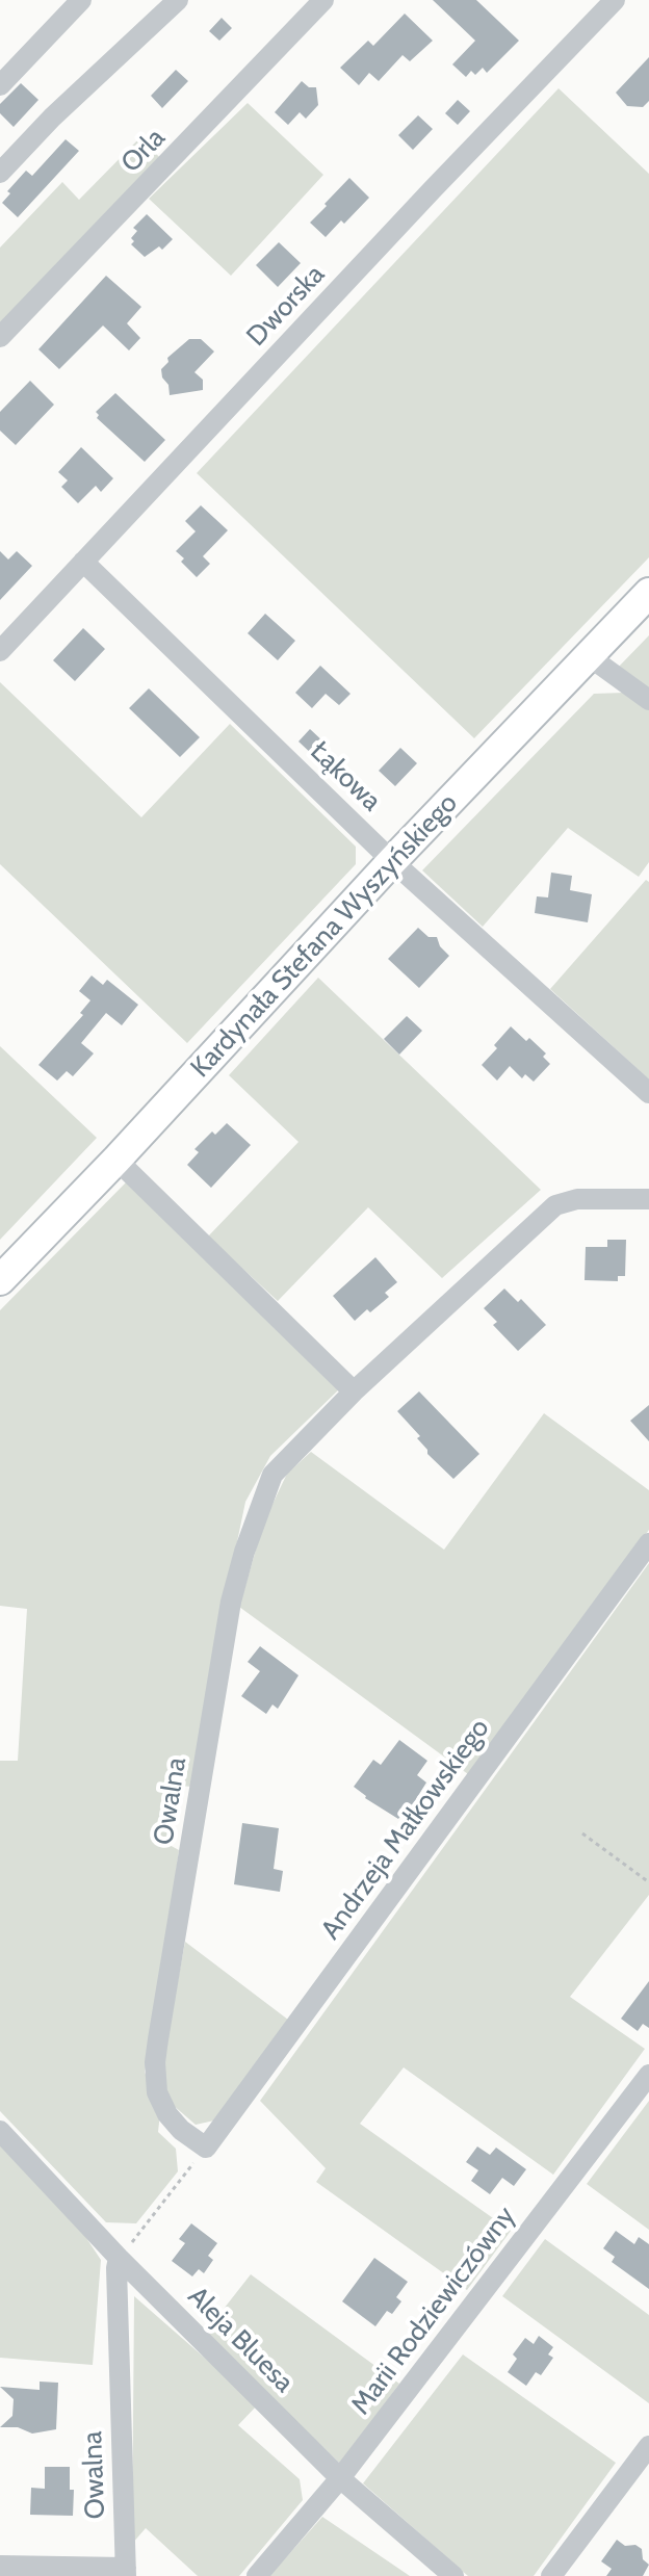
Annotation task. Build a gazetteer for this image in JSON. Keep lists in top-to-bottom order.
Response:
{
  "streets": {
    "main road": ["Kardynała Stefana Wyszyńskiego"],
    "street": [
      "Orla",
      "Dworska",
      "Łąkowa",
      "Owalna",
      "Andrzeja Małkowskiego",
      "Marii Rodziewiczówny",
      "Aleja Bluesa"
    ]
  },
  "crossings": [
    ["Dworska", "Łąkowa"],
    ["Łąkowa", "Kardynała Stefana Wyszyńskiego"],
    ["Owalna", "Andrzeja Małkowskiego"],
    ["Owalna", "Aleja Bluesa"],
    ["Marii Rodziewiczówny", "Aleja Bluesa"]
  ]
}
